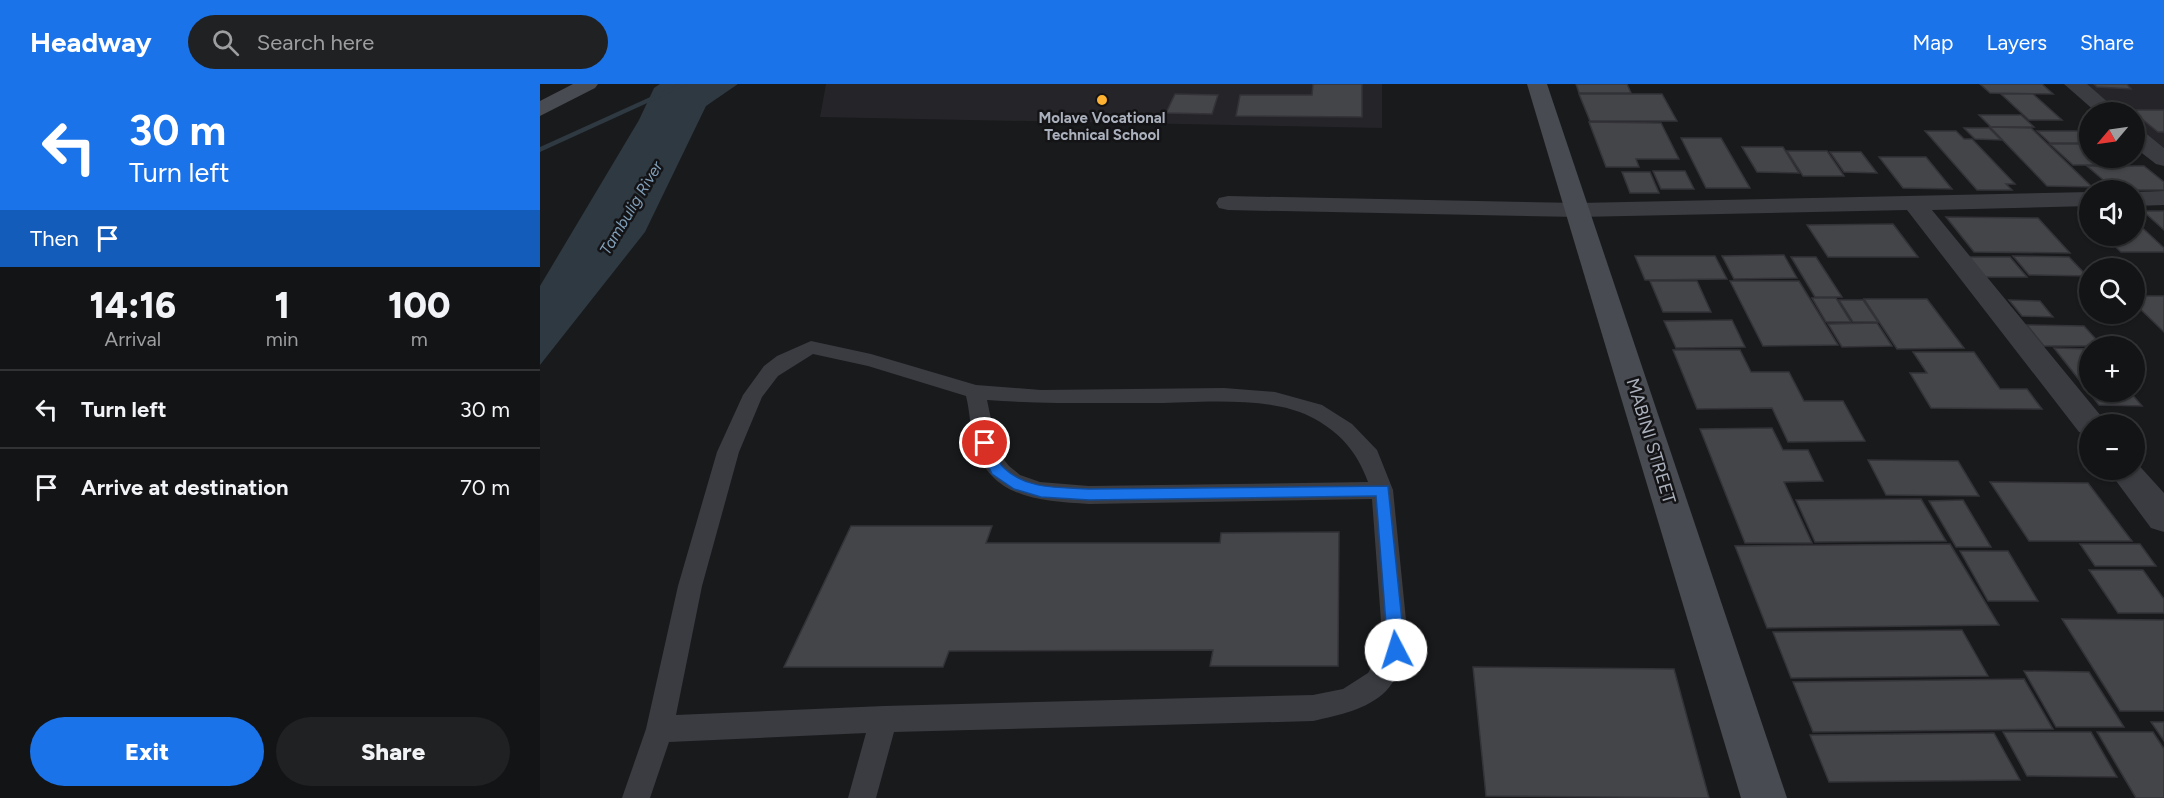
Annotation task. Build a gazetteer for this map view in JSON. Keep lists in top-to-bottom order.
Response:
{
  "streets": {
    "street": ["MABINI STREET"]
  },
  "water": ["Tambulig River"],
  "places": ["Molave Vocational Technical School"],
  "north": "bottom left",
  "page": {
    "header": "Headway",
    "search": "Search here",
    "nav": ["Map", "Layers", "Share"],
    "turn": ["30 m", "Turn left"],
    "map_buttons": ["+", "−"],
    "then": "Then",
    "eta": [
      "14:16",
      "Arrival",
      "1",
      "min",
      "100",
      "m"
    ],
    "list": [
      {
        "name": "Turn left",
        "value": "30 m"
      },
      {
        "name": "Arrive at destination",
        "value": "70 m"
      }
    ],
    "buttons": ["Exit", "Share"]
  }
}
